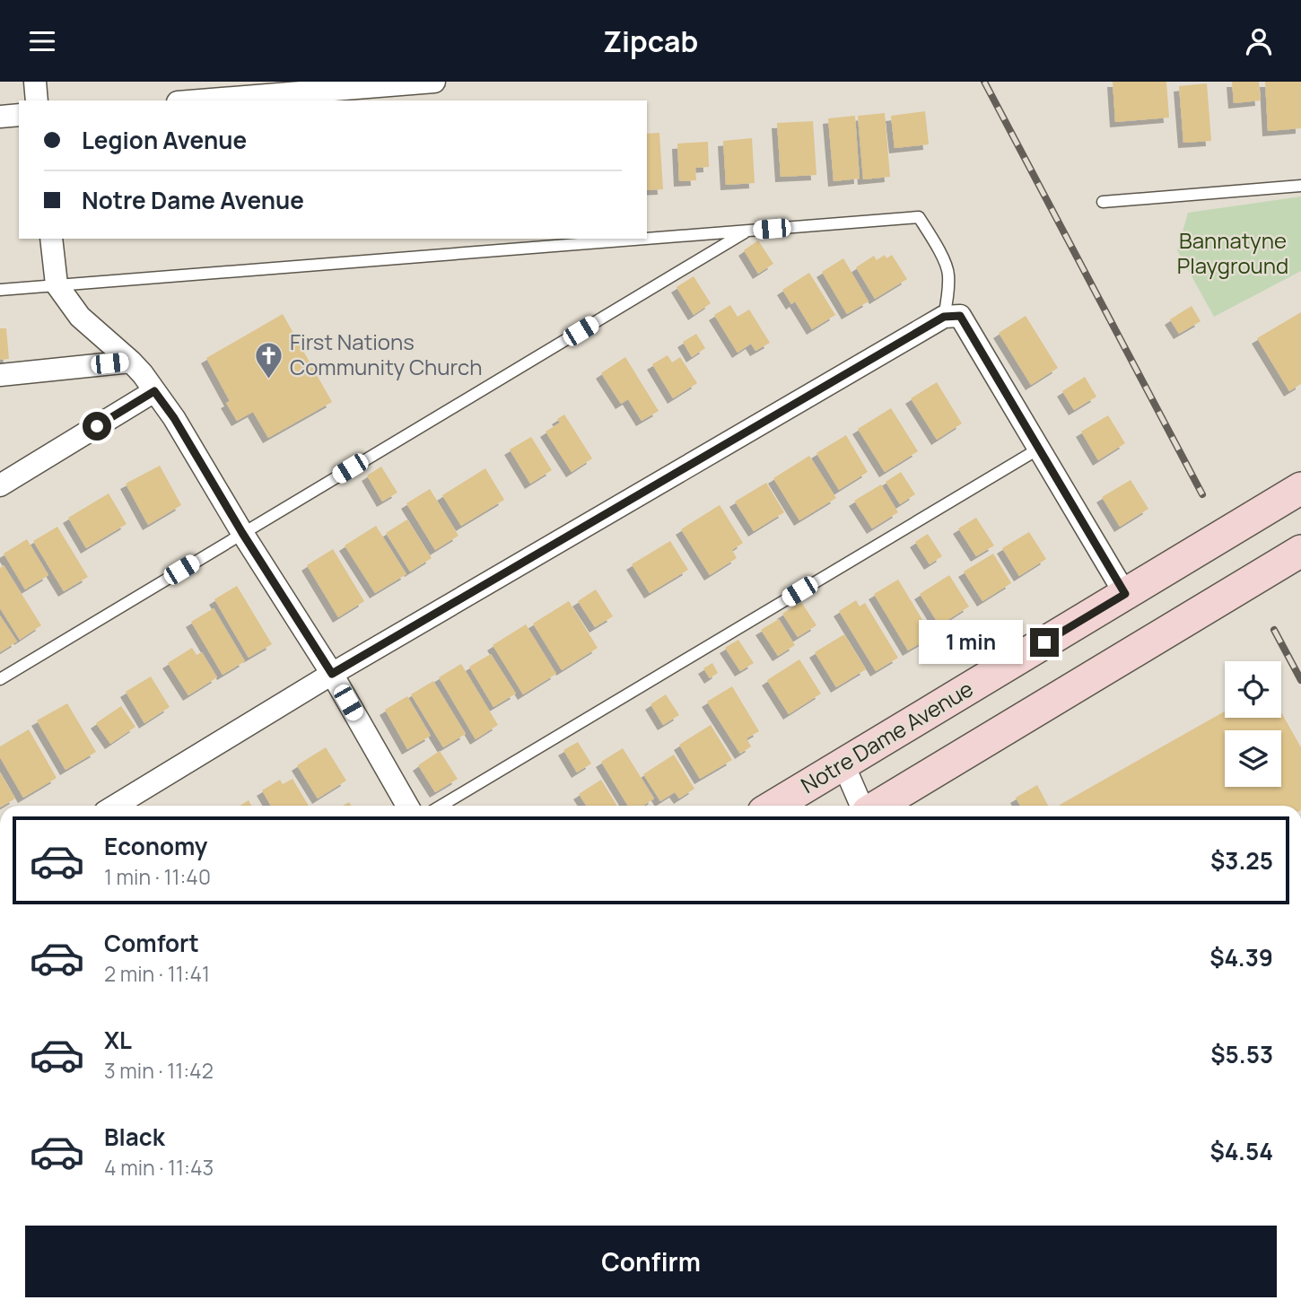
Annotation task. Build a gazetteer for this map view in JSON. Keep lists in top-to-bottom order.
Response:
{
  "streets": {
    "main road": ["Notre Dame Avenue"]
  },
  "parks": ["Bannatyne Playground"],
  "places": {
    "church": ["First Nations Community Church"]
  },
  "page": {
    "header": "Zipcab",
    "banner": ["Legion Avenue", "Notre Dame Avenue"],
    "bubble": "1 min",
    "list": [
      {
        "name": "Economy",
        "note": "1 min · 11:40",
        "value": "$3.25"
      },
      {
        "name": "Comfort",
        "note": "2 min · 11:41",
        "value": "$4.39"
      },
      {
        "name": "XL",
        "note": "3 min · 11:42",
        "value": "$5.53"
      },
      {
        "name": "Black",
        "note": "4 min · 11:43",
        "value": "$4.54"
      }
    ],
    "buttons": "Confirm"
  }
}
